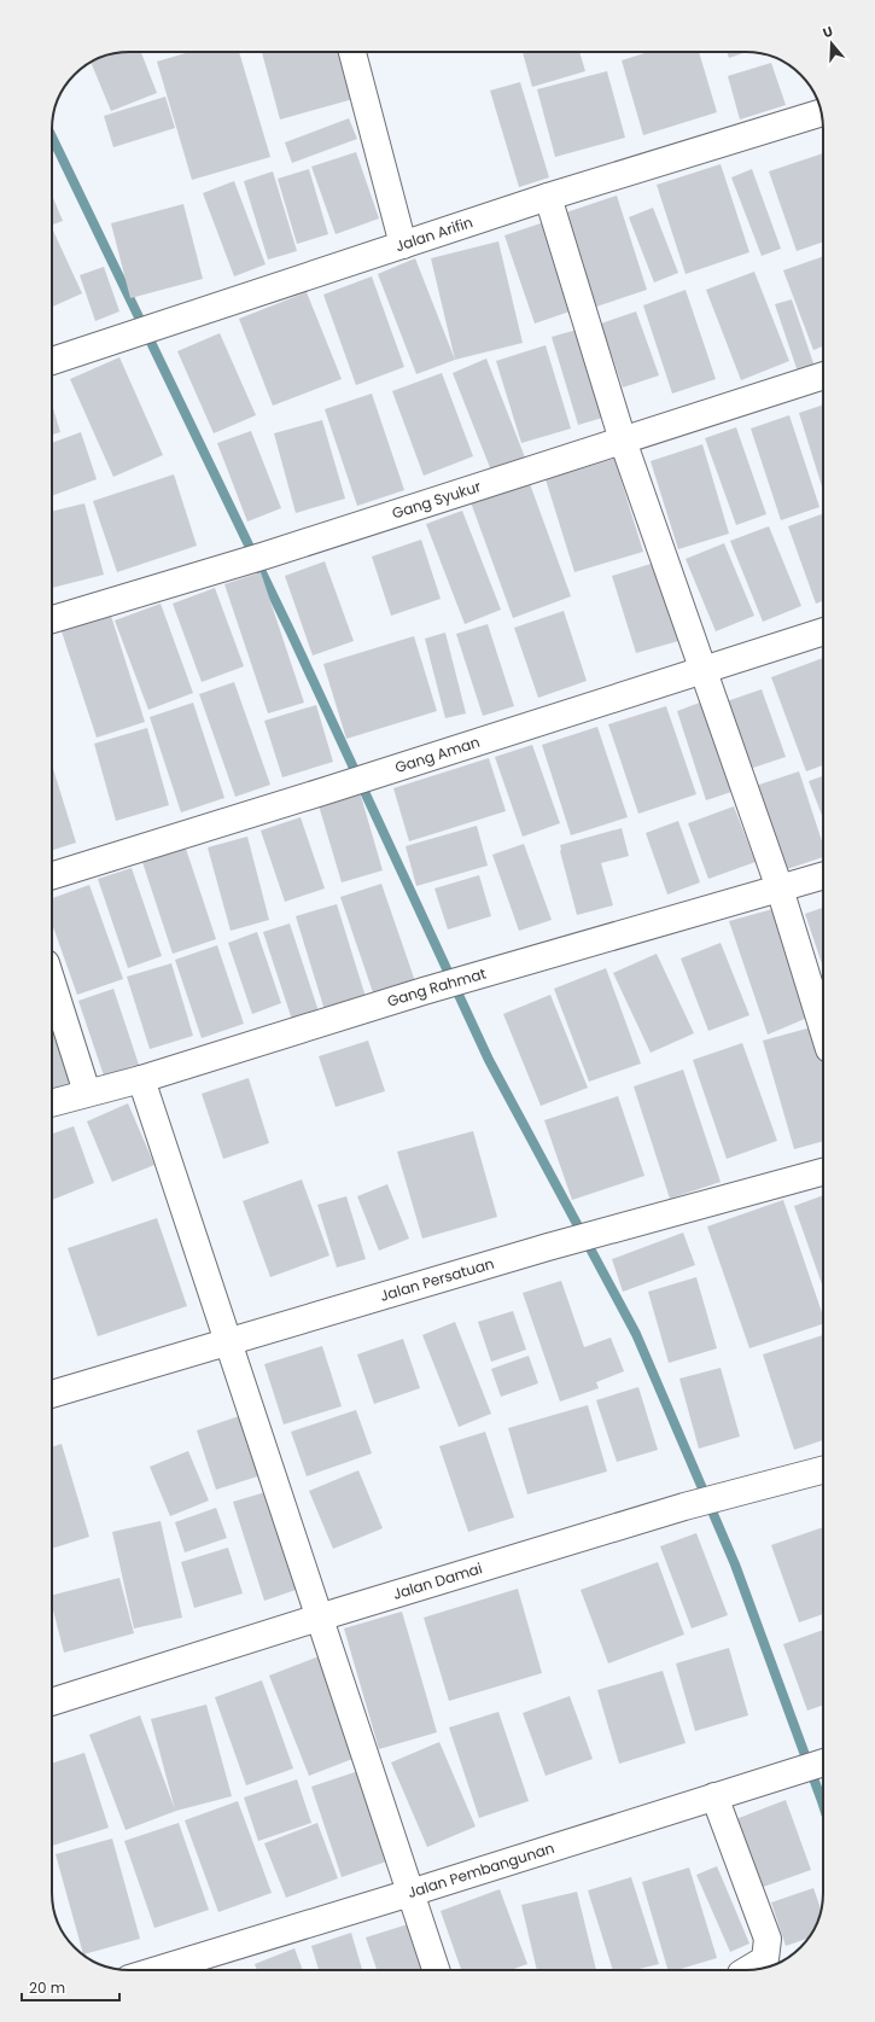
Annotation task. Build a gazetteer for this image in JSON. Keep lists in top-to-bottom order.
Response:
{
  "streets": {
    "street": [
      "Jalan Arifin",
      "Gang Syukur",
      "Gang Aman",
      "Gang Rahmat",
      "Jalan Persatuan",
      "Jalan Damai",
      "Jalan Pembangunan"
    ]
  },
  "scale_bar": "20 m",
  "north": "top"
}
